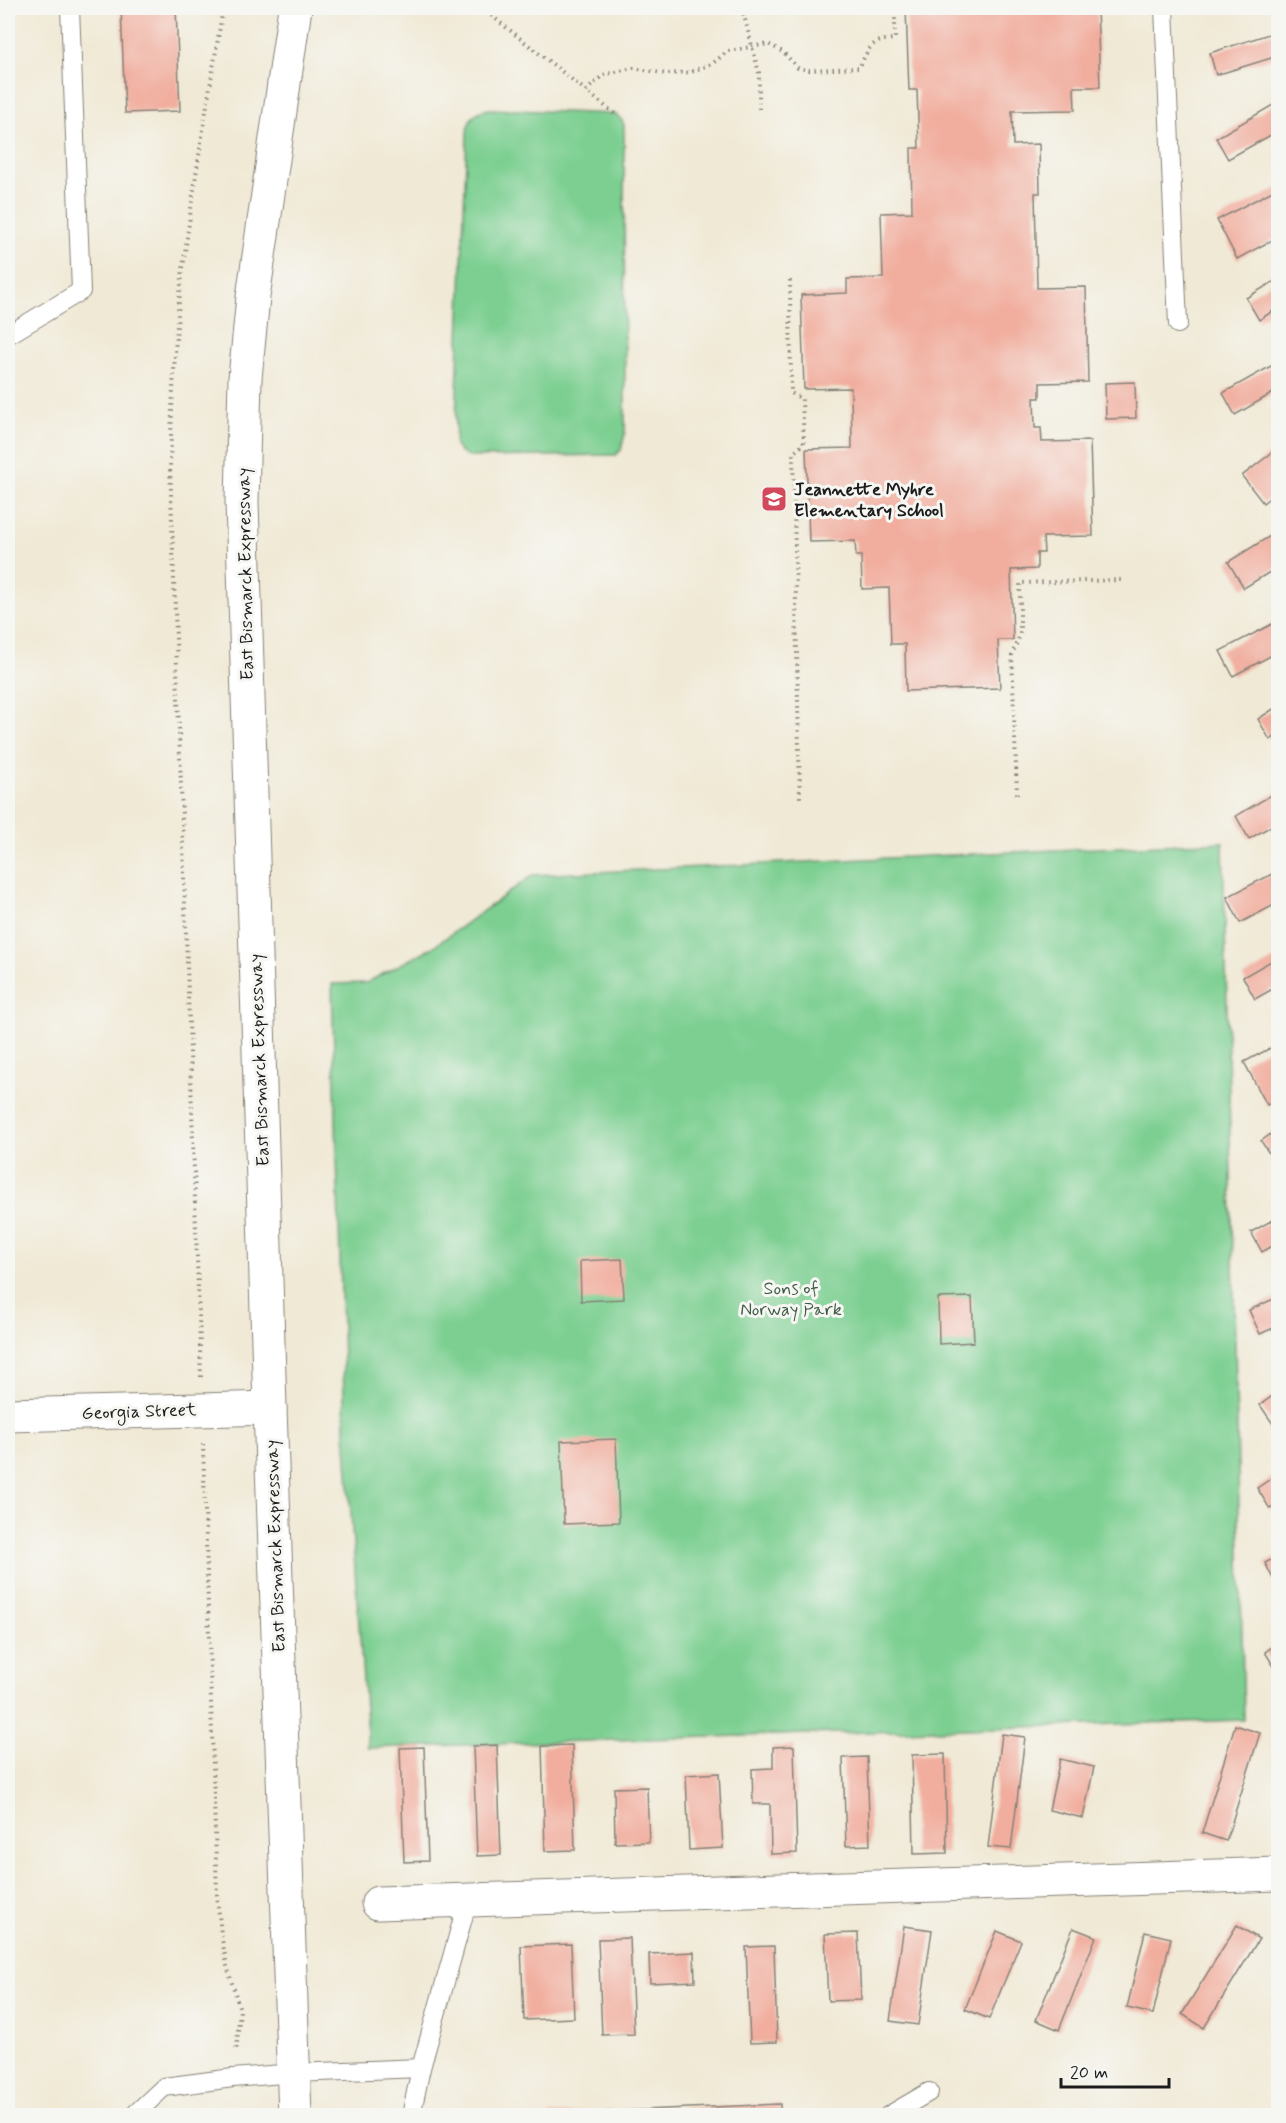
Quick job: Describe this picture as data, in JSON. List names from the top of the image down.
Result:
{
  "streets": {
    "main road": ["East Bismarck Expressway", "Georgia Street"]
  },
  "crossings": [
    ["East Bismarck Expressway", "Georgia Street"]
  ],
  "parks": ["Sons of Norway Park"],
  "places": {
    "school or university": ["Jeannette Myhre Elementary School"]
  },
  "scale_bar": "20 m"
}
